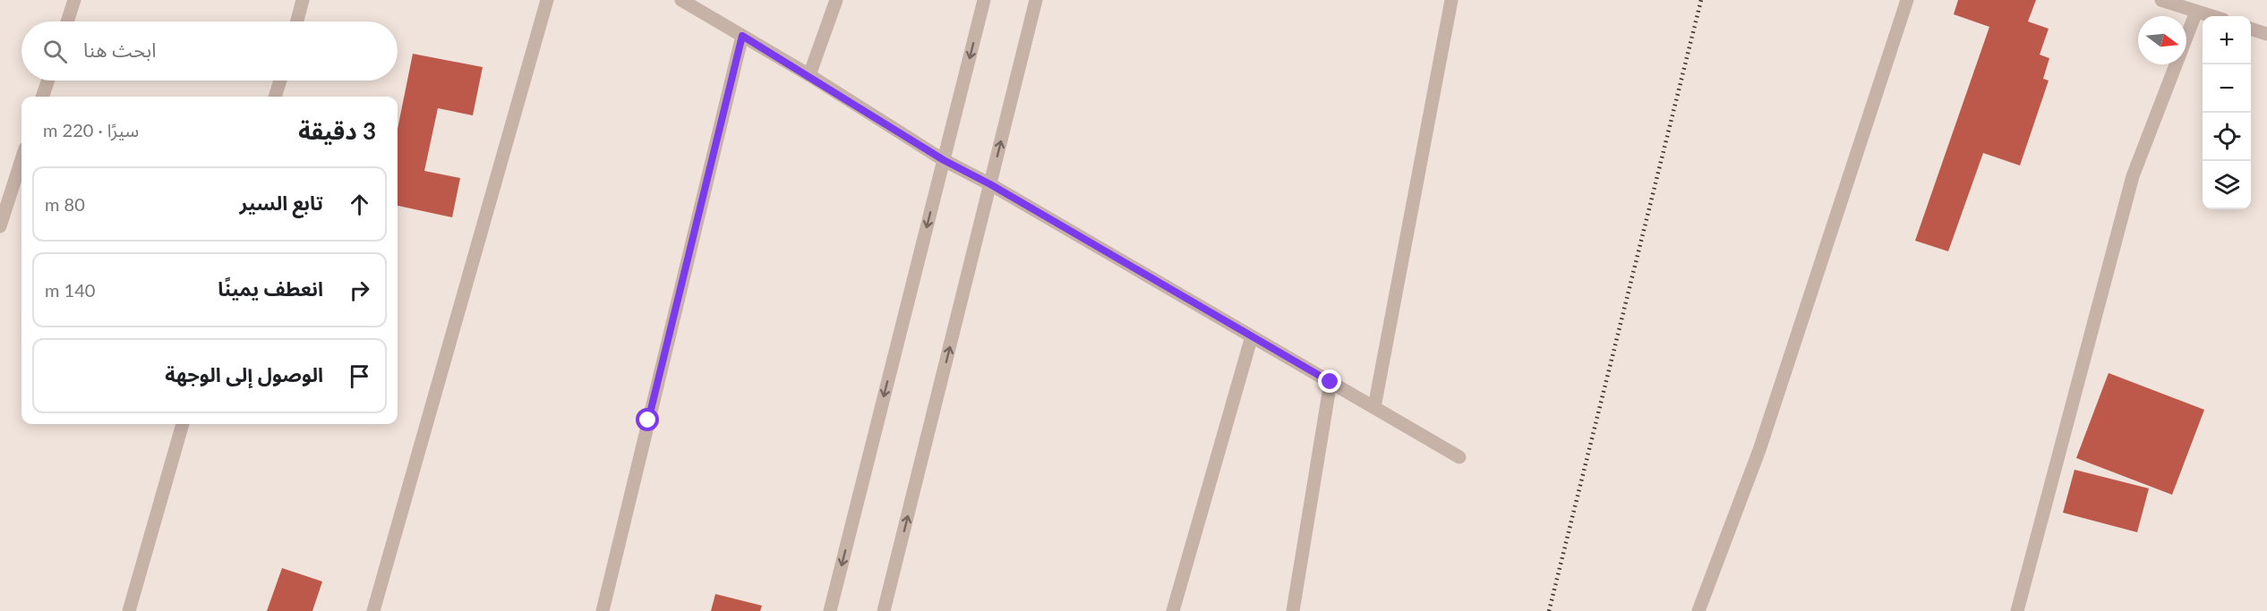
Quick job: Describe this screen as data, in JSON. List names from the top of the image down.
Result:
{
  "north": "right",
  "page": {
    "map_buttons": ["+", "−"],
    "search": "ابحث هنا",
    "heading": ["3 دقيقة", "سيرًا · 220 m"],
    "list": [
      ["تابع السير", "80 m"],
      ["انعطف يمينًا", "140 m"],
      "الوصول إلى الوجهة"
    ]
  }
}
